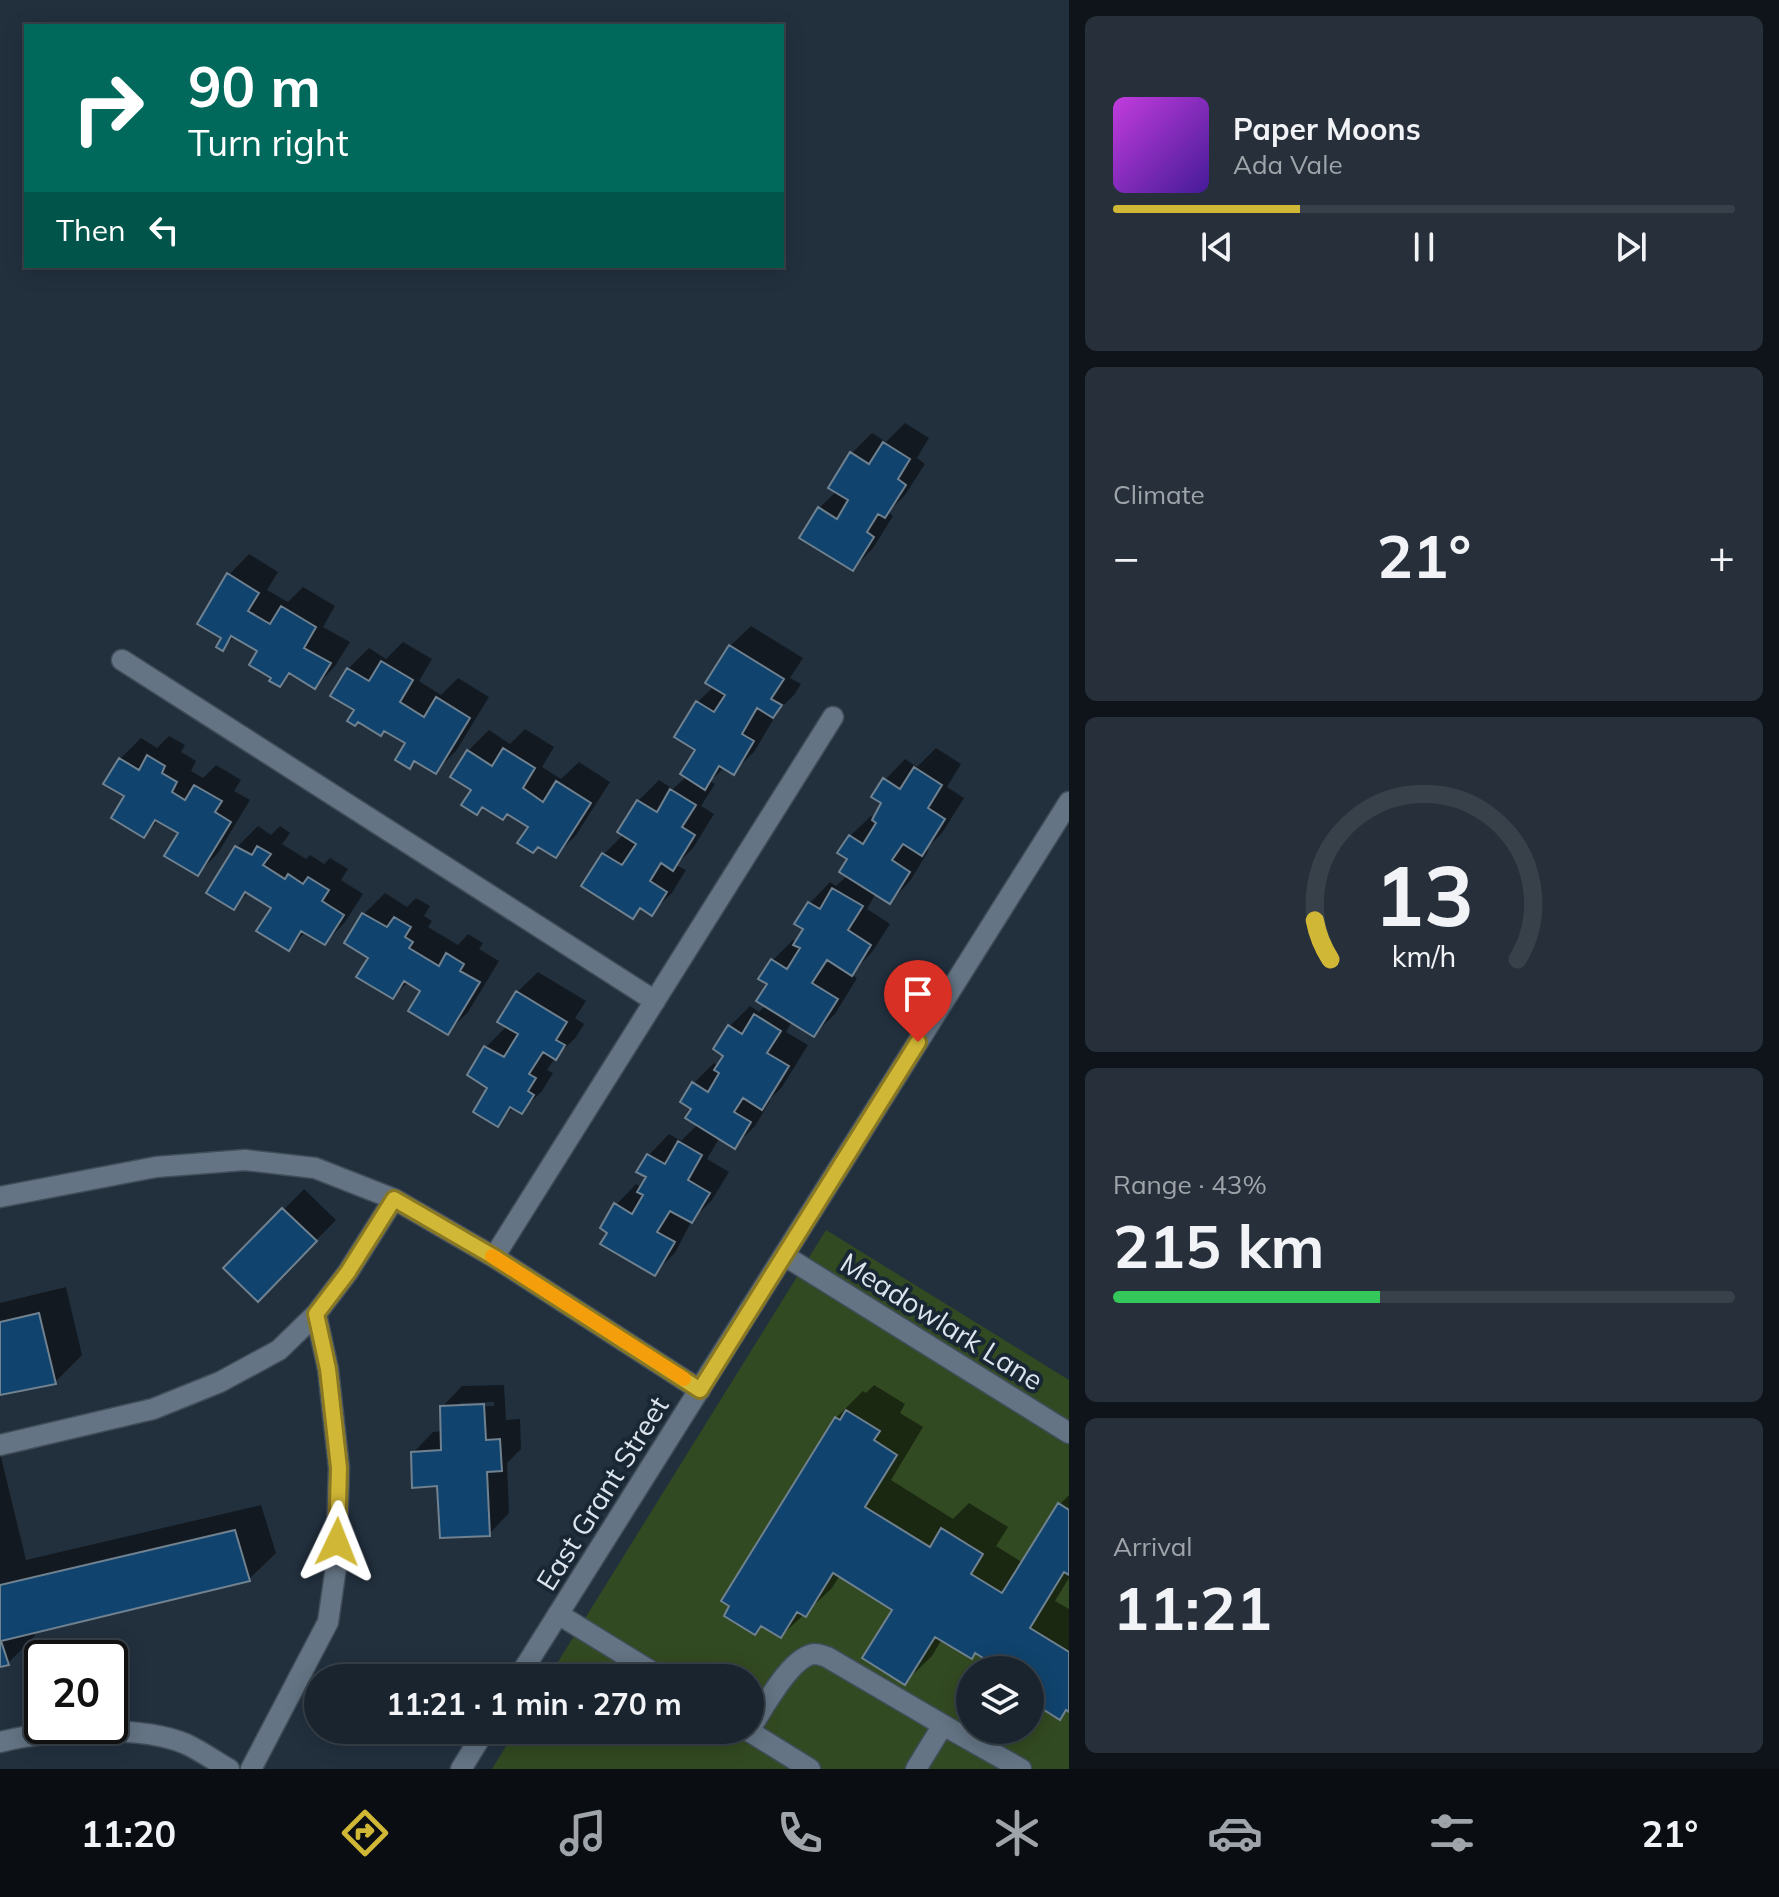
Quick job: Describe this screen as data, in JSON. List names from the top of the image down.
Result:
{
  "streets": {
    "street": ["Meadowlark Lane", "East Grant Street"]
  },
  "crossings": [
    ["Meadowlark Lane", "East Grant Street"]
  ],
  "page": {
    "turn": ["90 m", "Turn right"],
    "song": ["Paper Moons", "Ada Vale"],
    "then": "Then",
    "tile": [
      "Climate",
      ["Range · 43%", "215 km"],
      ["Arrival", "11:21"]
    ],
    "heat": ["−", "21°", "+"],
    "limit": "20",
    "trip": "11:21 · 1 min · 270 m",
    "tabs": ["11:20", "21°"],
    "gauge": ["13", "km/h"]
  }
}
